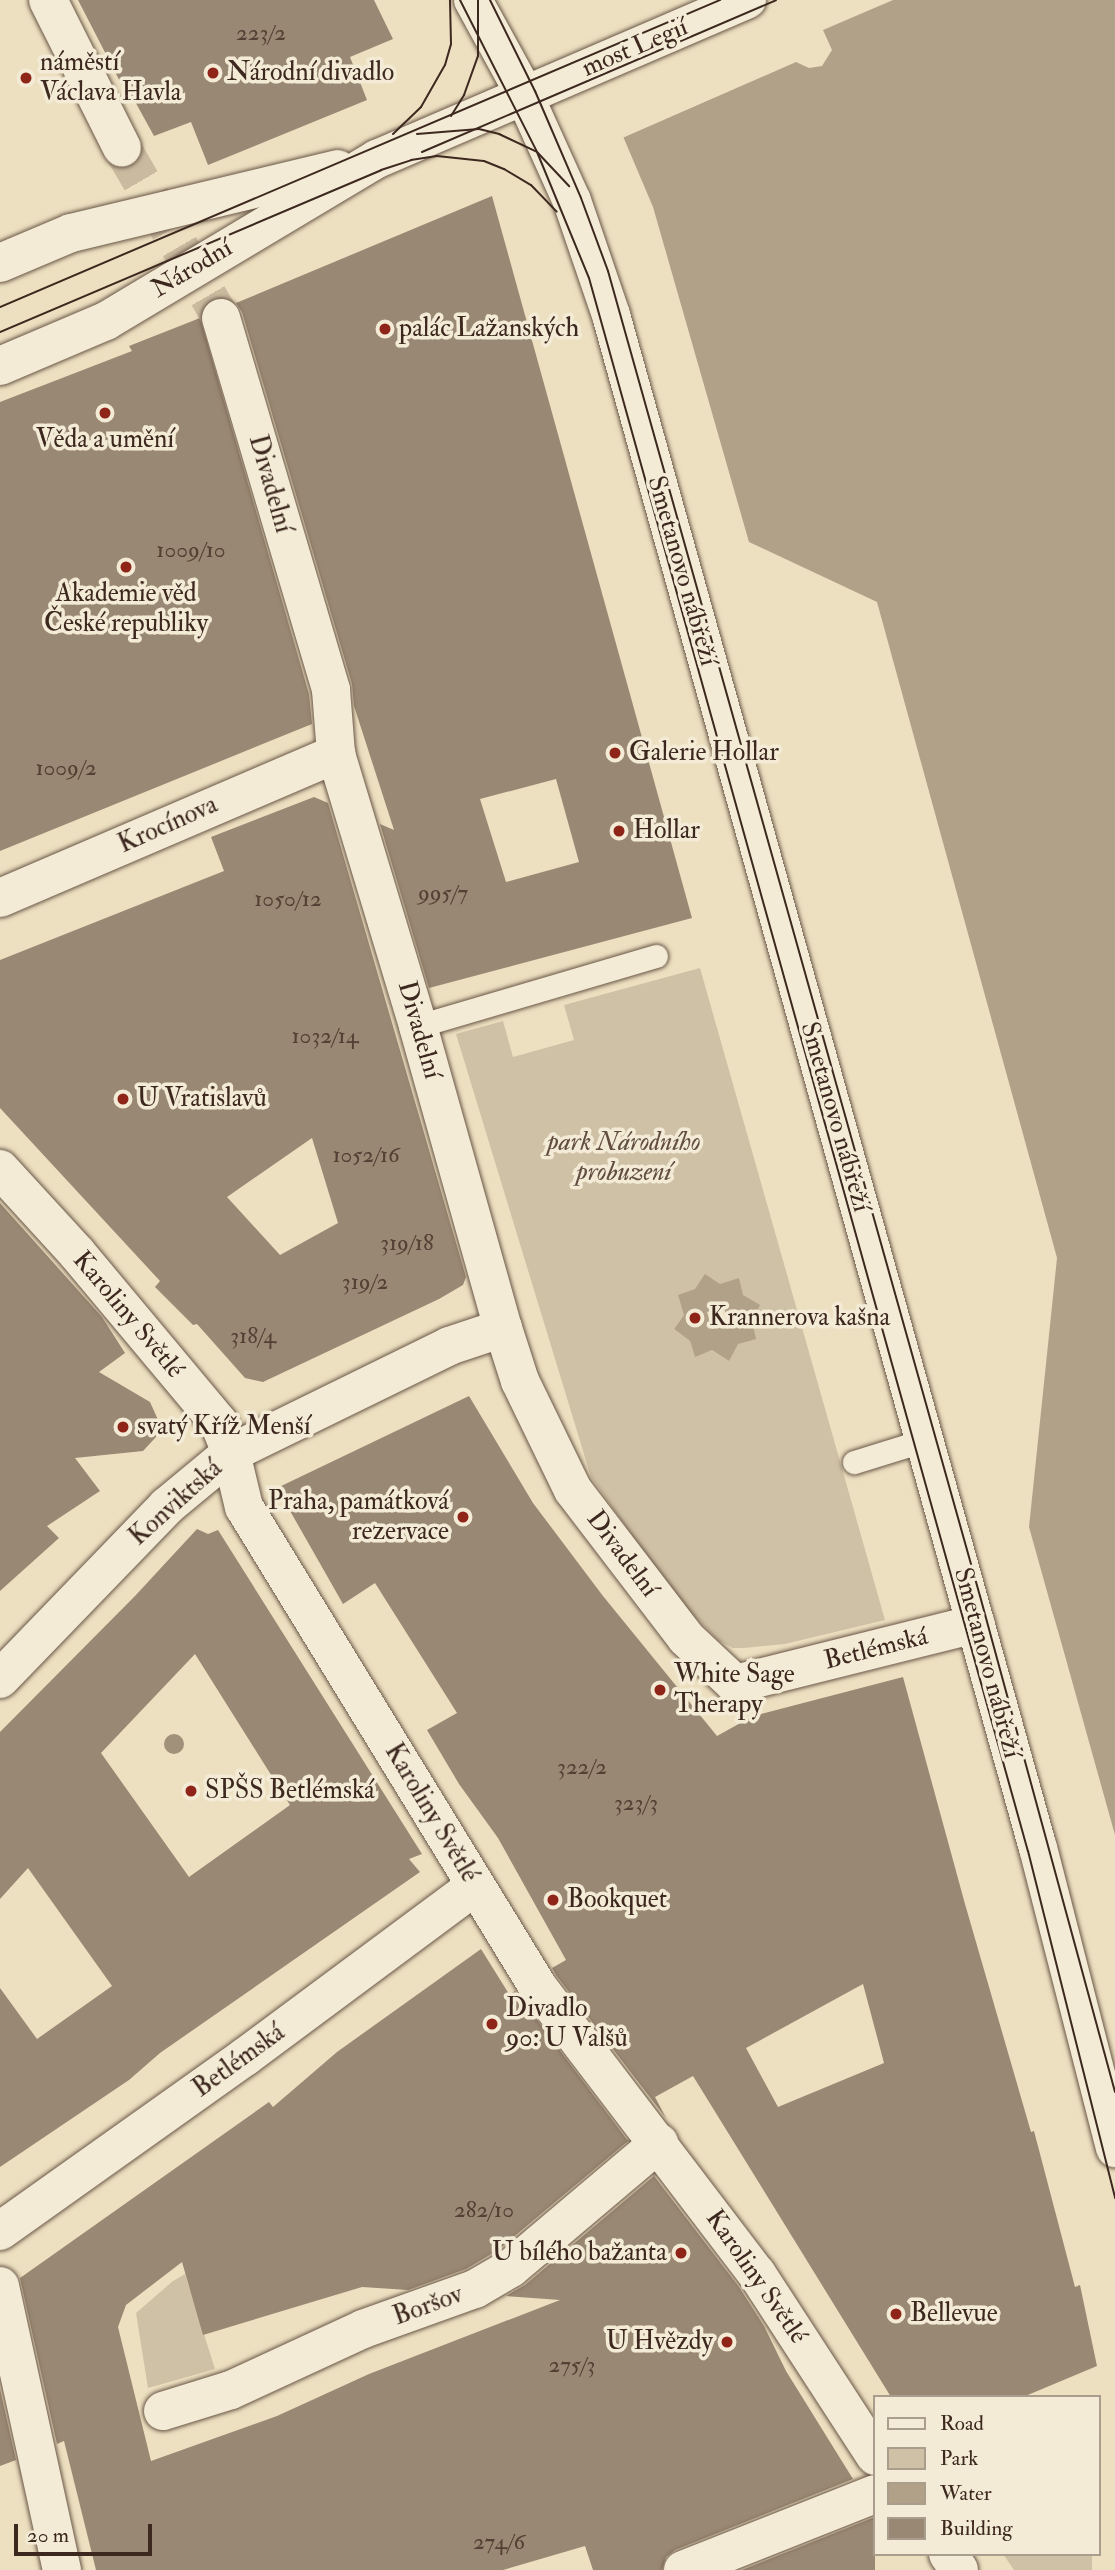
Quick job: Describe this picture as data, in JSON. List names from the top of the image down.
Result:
{
  "streets": {
    "street": [
      "most Legií",
      "Národní",
      "Divadelní",
      "Smetanovo nábřeží",
      "Krocínova",
      "Karoliny Světlé",
      "Konviktská",
      "Betlémská",
      "Boršov"
    ]
  },
  "crossings": [
    ["most Legií", "Národní"],
    ["most Legií", "Smetanovo nábřeží"],
    ["Národní", "Smetanovo nábřeží"],
    ["Divadelní", "Krocínova"],
    ["Divadelní", "Konviktská"],
    ["Divadelní", "Betlémská"],
    ["Smetanovo nábřeží", "Betlémská"],
    ["Karoliny Světlé", "Konviktská"],
    ["Karoliny Světlé", "Betlémská"],
    ["Karoliny Světlé", "Boršov"]
  ],
  "parks": ["park Národního probuzení"],
  "places": [
    "Národní divadlo",
    "náměstí Václava Havla",
    "palác Lažanských",
    "Věda a umění",
    "Akademie věd České republiky",
    "Galerie Hollar",
    "Hollar",
    "U Vratislavů",
    "Krannerova kašna",
    "svatý Kříž Menší",
    "Praha, památková rezervace",
    "White Sage Therapy",
    "SPŠS Betlémská",
    "Bookquet",
    "Divadlo 90: U Valšů",
    "U bílého bažanta",
    "Bellevue",
    "U Hvězdy"
  ],
  "house_numbers": [
    "223/2",
    "1009/10",
    "1009/2",
    "995/7",
    "1050/12",
    "1032/14",
    "1052/16",
    "319/18",
    "319/2",
    "318/4",
    "322/2",
    "323/3",
    "282/10",
    "275/3",
    "274/6"
  ],
  "legend": [
    "Road",
    "Park",
    "Water",
    "Building"
  ],
  "scale_bar": "20 m"
}
